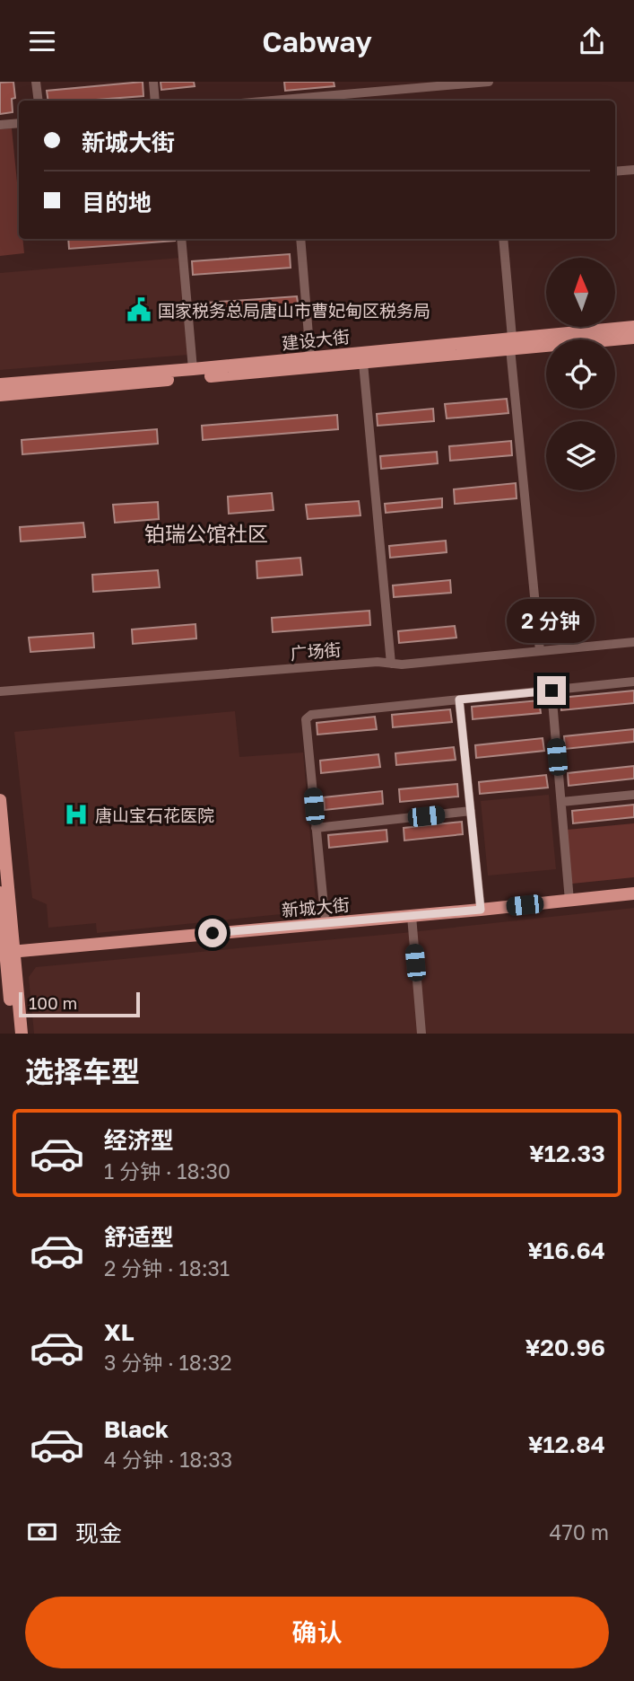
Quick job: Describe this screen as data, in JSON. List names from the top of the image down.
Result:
{
  "streets": {
    "main road": ["建设大街", "新城大街"],
    "street": ["广场街"]
  },
  "districts": ["铂瑞公馆社区"],
  "places": {
    "public building": ["国家税务总局唐山市曹妃甸区税务局"],
    "hospital": ["唐山宝石花医院"]
  },
  "scale_bar": "100 m",
  "north": "top",
  "page": {
    "header": "Cabway",
    "banner": ["新城大街", "目的地"],
    "bubble": "2 分钟",
    "scale": "100 m",
    "heading": "选择车型",
    "list": [
      {
        "name": "经济型",
        "note": "1 分钟 · 18:30",
        "value": "¥12.33"
      },
      {
        "name": "舒适型",
        "note": "2 分钟 · 18:31",
        "value": "¥16.64"
      },
      {
        "name": "XL",
        "note": "3 分钟 · 18:32",
        "value": "¥20.96"
      },
      {
        "name": "Black",
        "note": "4 分钟 · 18:33",
        "value": "¥12.84"
      }
    ],
    "pay": ["现金", "470 m"],
    "buttons": "确认"
  }
}
